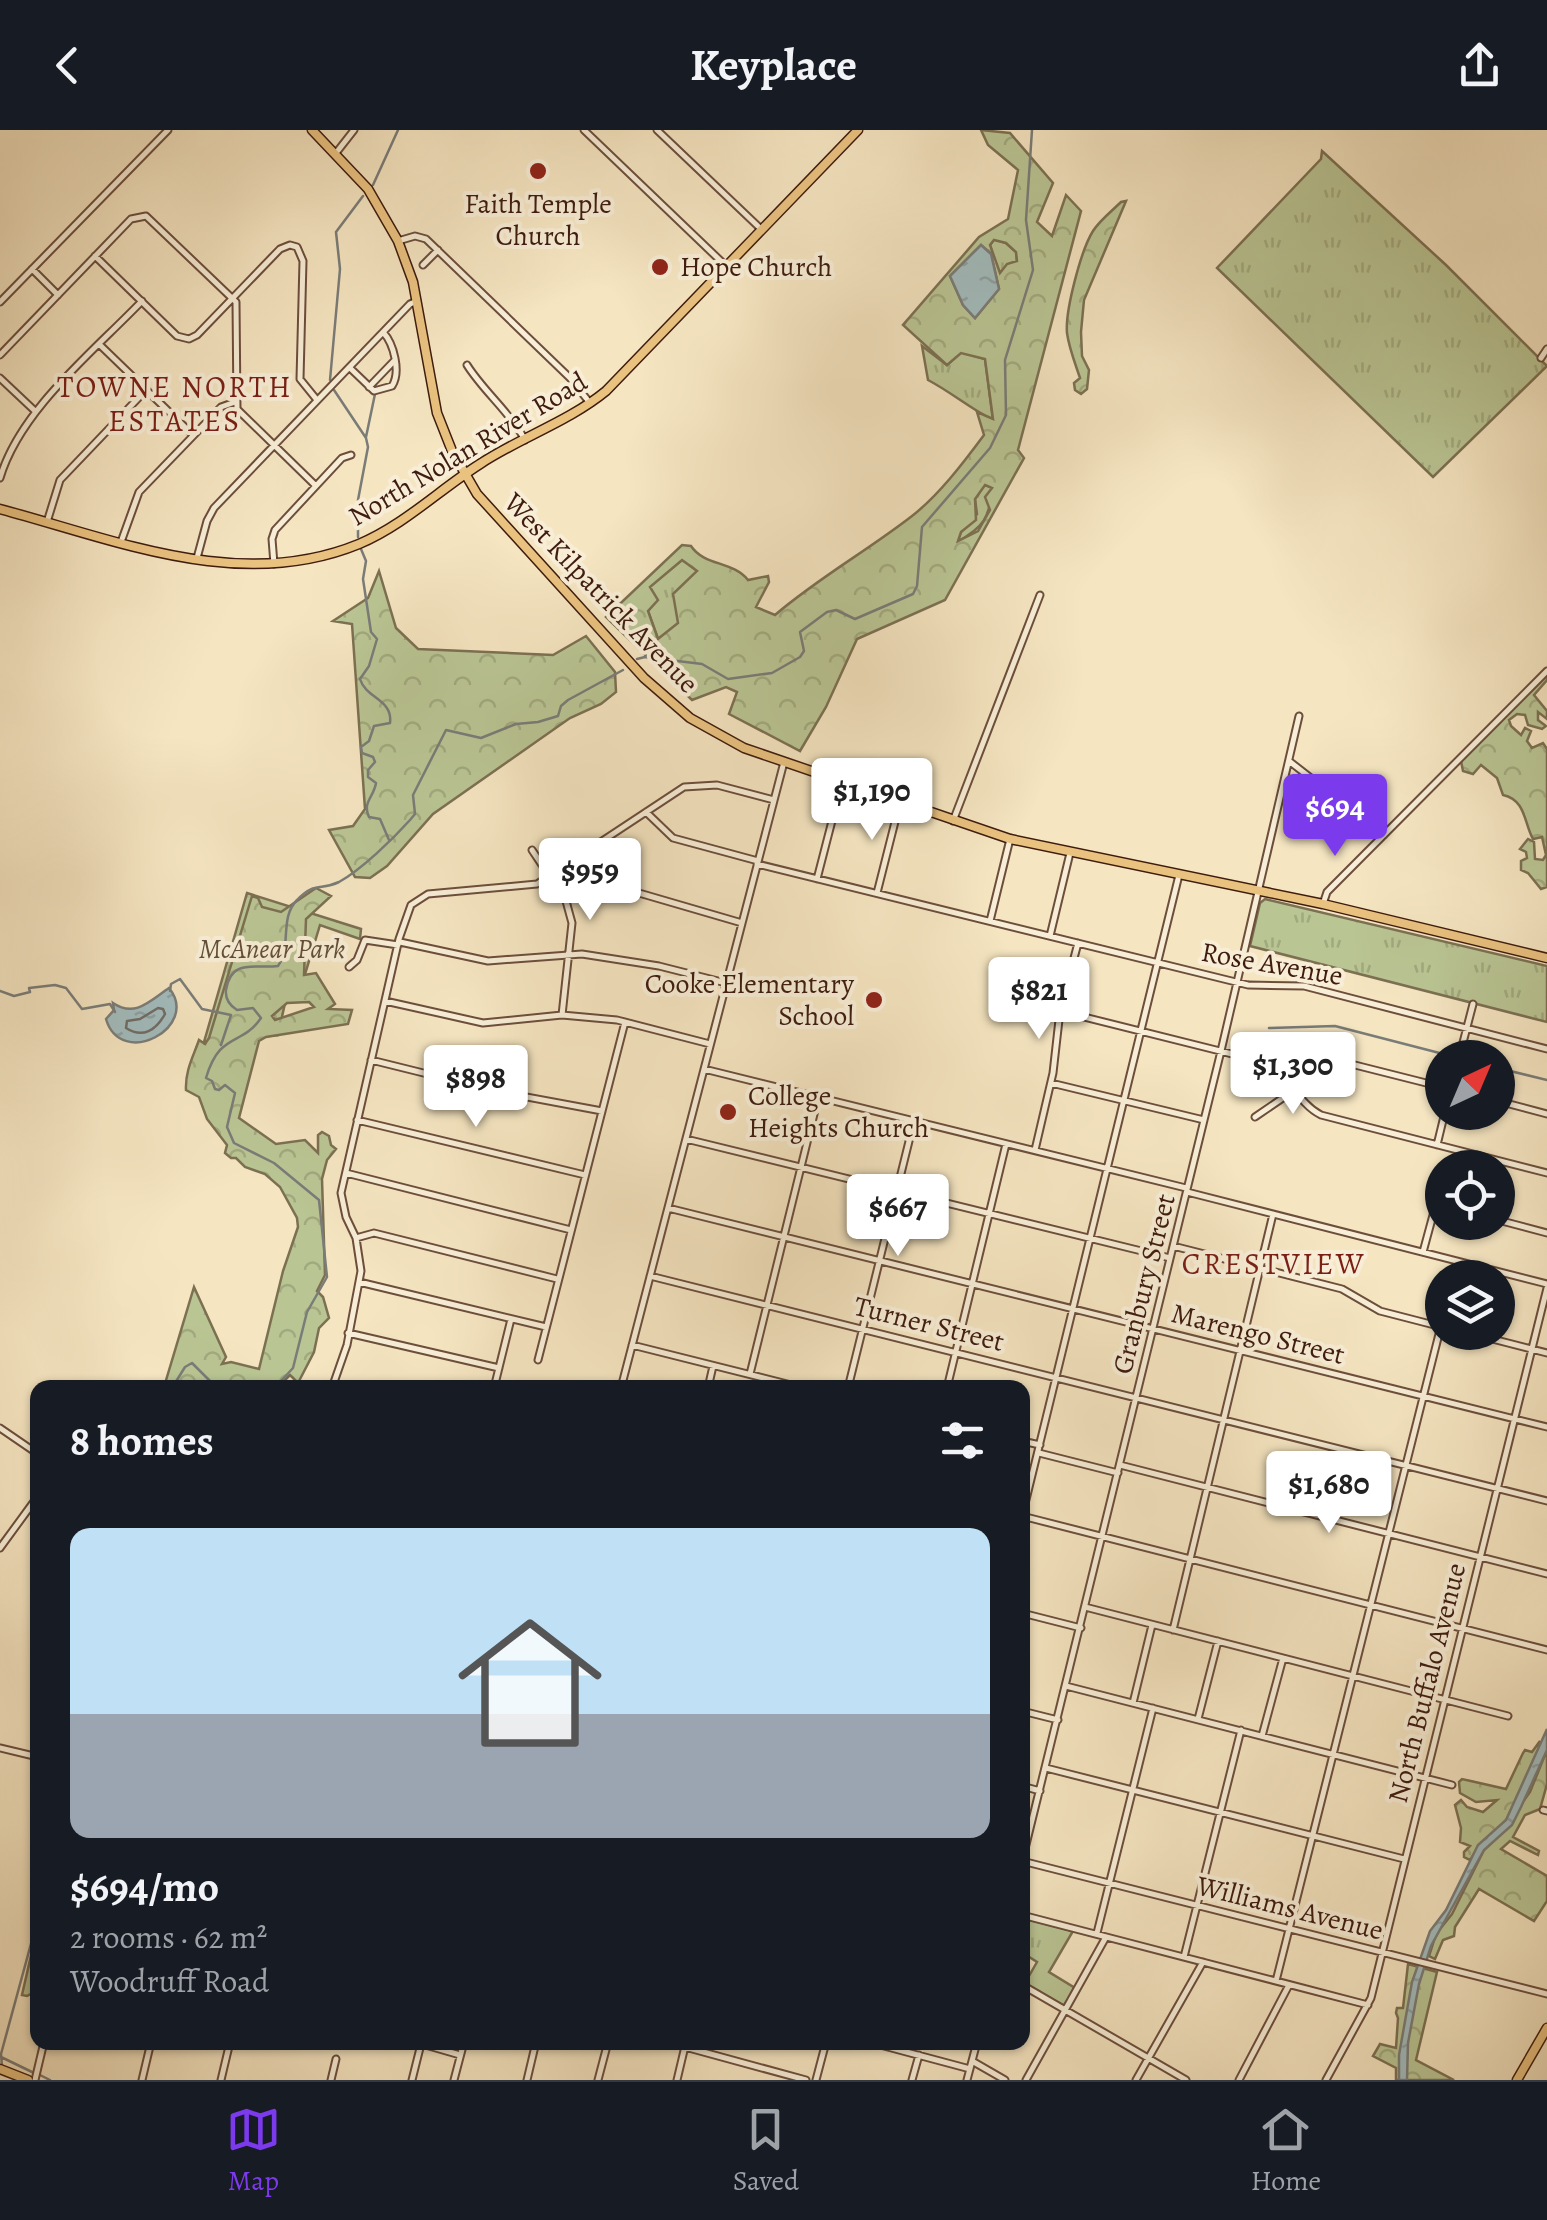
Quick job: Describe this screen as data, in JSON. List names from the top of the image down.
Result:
{
  "streets": {
    "main road": ["North Nolan River Road", "West Kilpatrick Avenue"],
    "street": [
      "Rose Avenue",
      "Granbury Street",
      "Turner Street",
      "Marengo Street",
      "North Buffalo Avenue",
      "Williams Avenue"
    ]
  },
  "crossings": [
    ["North Nolan River Road", "West Kilpatrick Avenue"],
    ["West Kilpatrick Avenue", "Granbury Street"],
    ["Rose Avenue", "Granbury Street"],
    ["Granbury Street", "Turner Street"],
    ["Granbury Street", "Marengo Street"],
    ["Turner Street", "North Buffalo Avenue"],
    ["Marengo Street", "North Buffalo Avenue"],
    ["North Buffalo Avenue", "Williams Avenue"]
  ],
  "districts": ["TOWNE NORTH ESTATES", "CRESTVIEW"],
  "parks": ["McAnear Park"],
  "places": [
    "Faith Temple Church",
    "Hope Church",
    "Cooke Elementary School",
    "College Heights Church"
  ],
  "north": "top right",
  "page": {
    "header": "Keyplace",
    "price": [
      "$1,190",
      "$694",
      "$959",
      "$821",
      "$1,300",
      "$898",
      "$667",
      "$1,680"
    ],
    "heading": "8 homes",
    "list": [
      {
        "name": "$694/mo",
        "note": "2 rooms · 62 m² · Woodruff Road"
      }
    ],
    "tabs": ["Map", "Saved", "Home"]
  }
}
